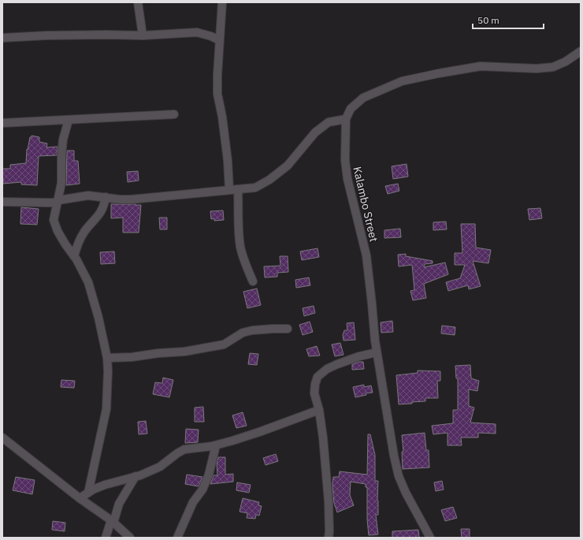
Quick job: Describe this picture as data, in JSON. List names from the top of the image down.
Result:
{
  "streets": {
    "street": ["Kalambo Street"]
  },
  "scale_bar": "50 m"
}
